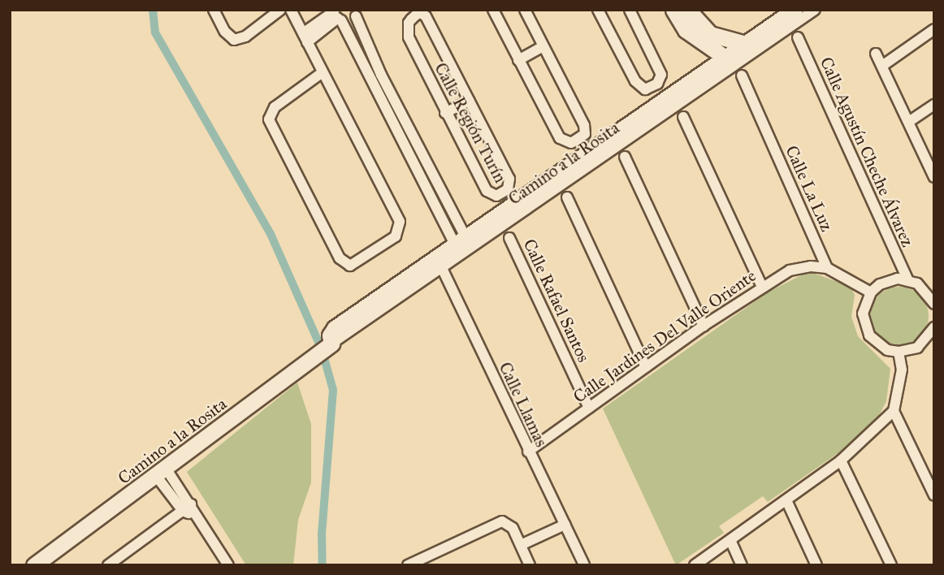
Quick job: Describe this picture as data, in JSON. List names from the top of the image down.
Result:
{
  "streets": {
    "street": [
      "Calle Región Turín",
      "Calle Agustín Cheche Álvarez",
      "Camino a la Rosita",
      "Calle La Luz",
      "Calle Rafael Santos",
      "Calle Jardines Del Valle Oriente",
      "Calle Llamas"
    ]
  },
  "crossings": [
    ["Camino a la Rosita", "Calle Llamas"],
    ["Calle La Luz", "Calle Jardines Del Valle Oriente"],
    ["Calle Rafael Santos", "Calle Jardines Del Valle Oriente"],
    ["Calle Jardines Del Valle Oriente", "Calle Llamas"]
  ]
}
